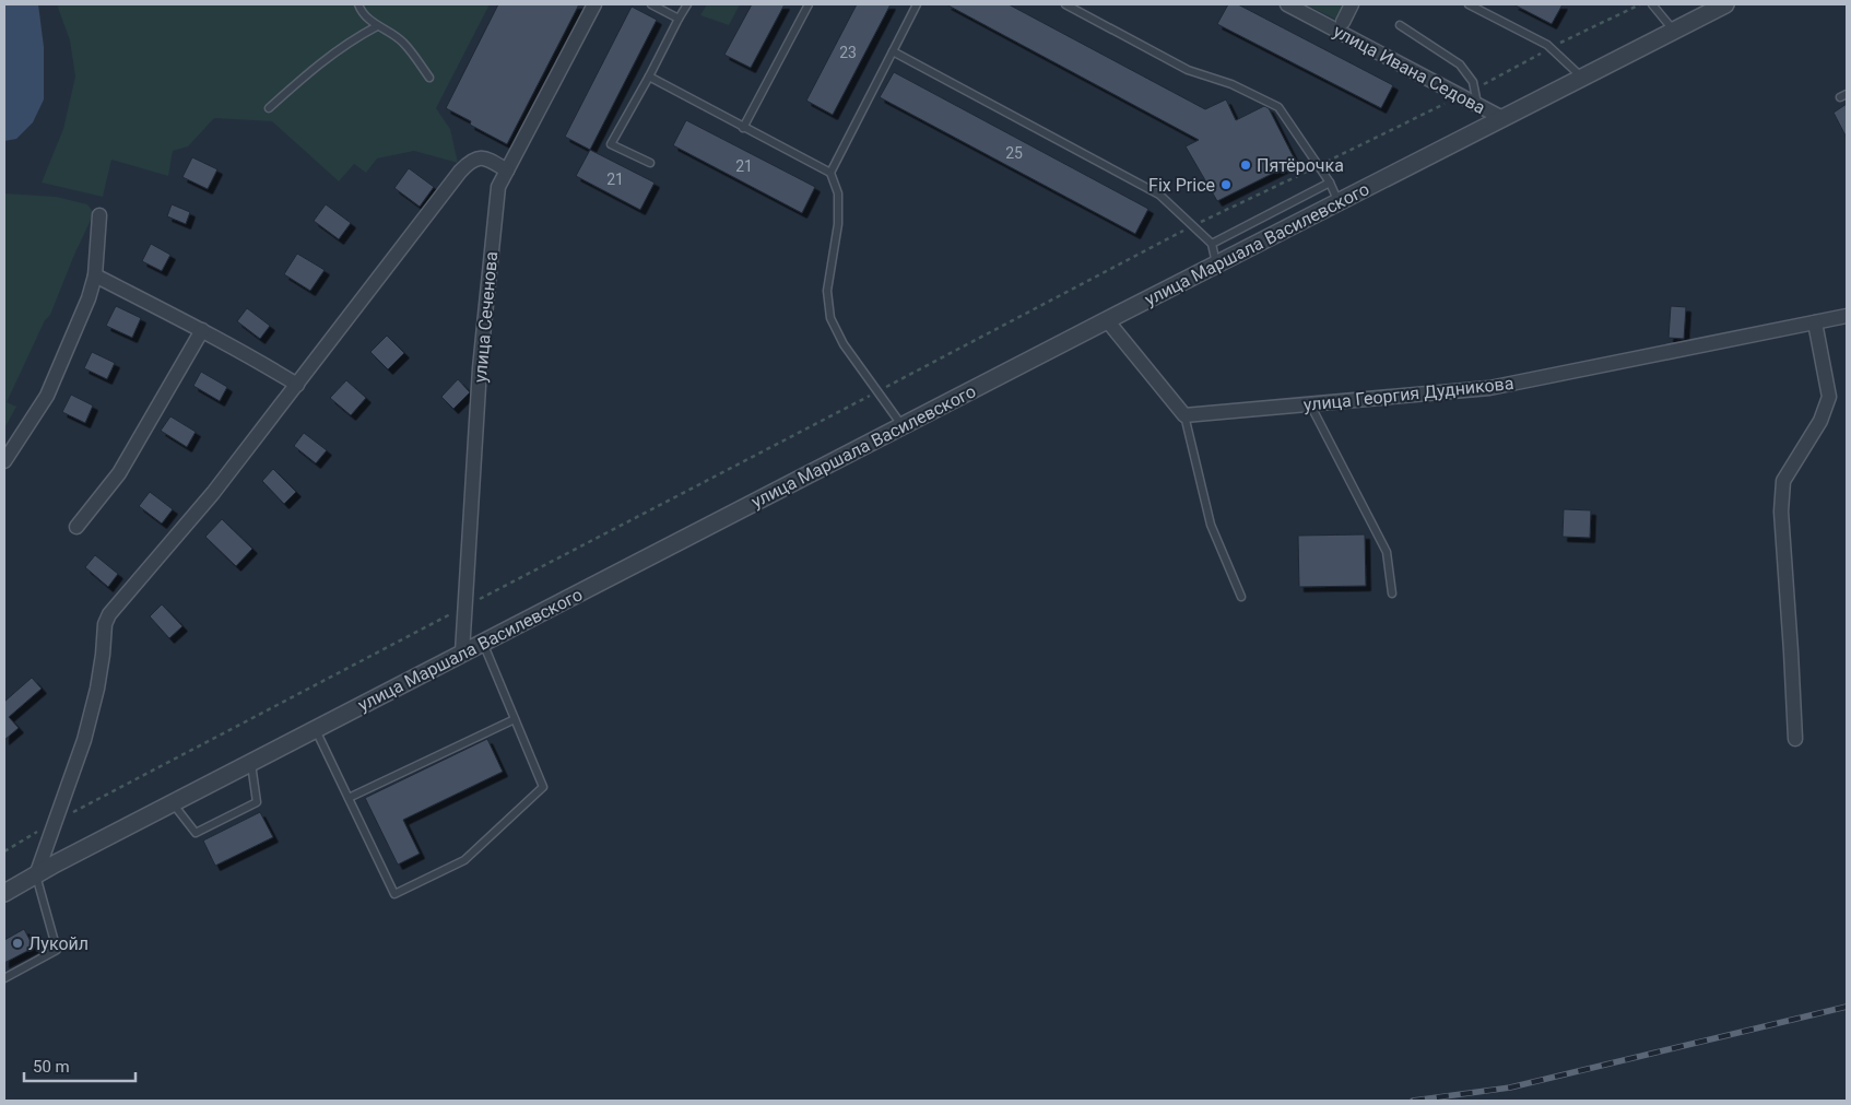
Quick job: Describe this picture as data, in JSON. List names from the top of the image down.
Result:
{
  "streets": {
    "street": [
      "улица Ивана Седова",
      "улица Маршала Василевского",
      "улица Сеченова",
      "улица Георгия Дудникова"
    ]
  },
  "crossings": [
    ["улица Ивана Седова", "улица Маршала Василевского"],
    ["улица Маршала Василевского", "улица Сеченова"]
  ],
  "places": ["Пятёрочка", "Fix Price", "Лукойл"],
  "house_numbers": [
    "23",
    "25",
    "21",
    "21"
  ],
  "scale_bar": "50 m"
}
